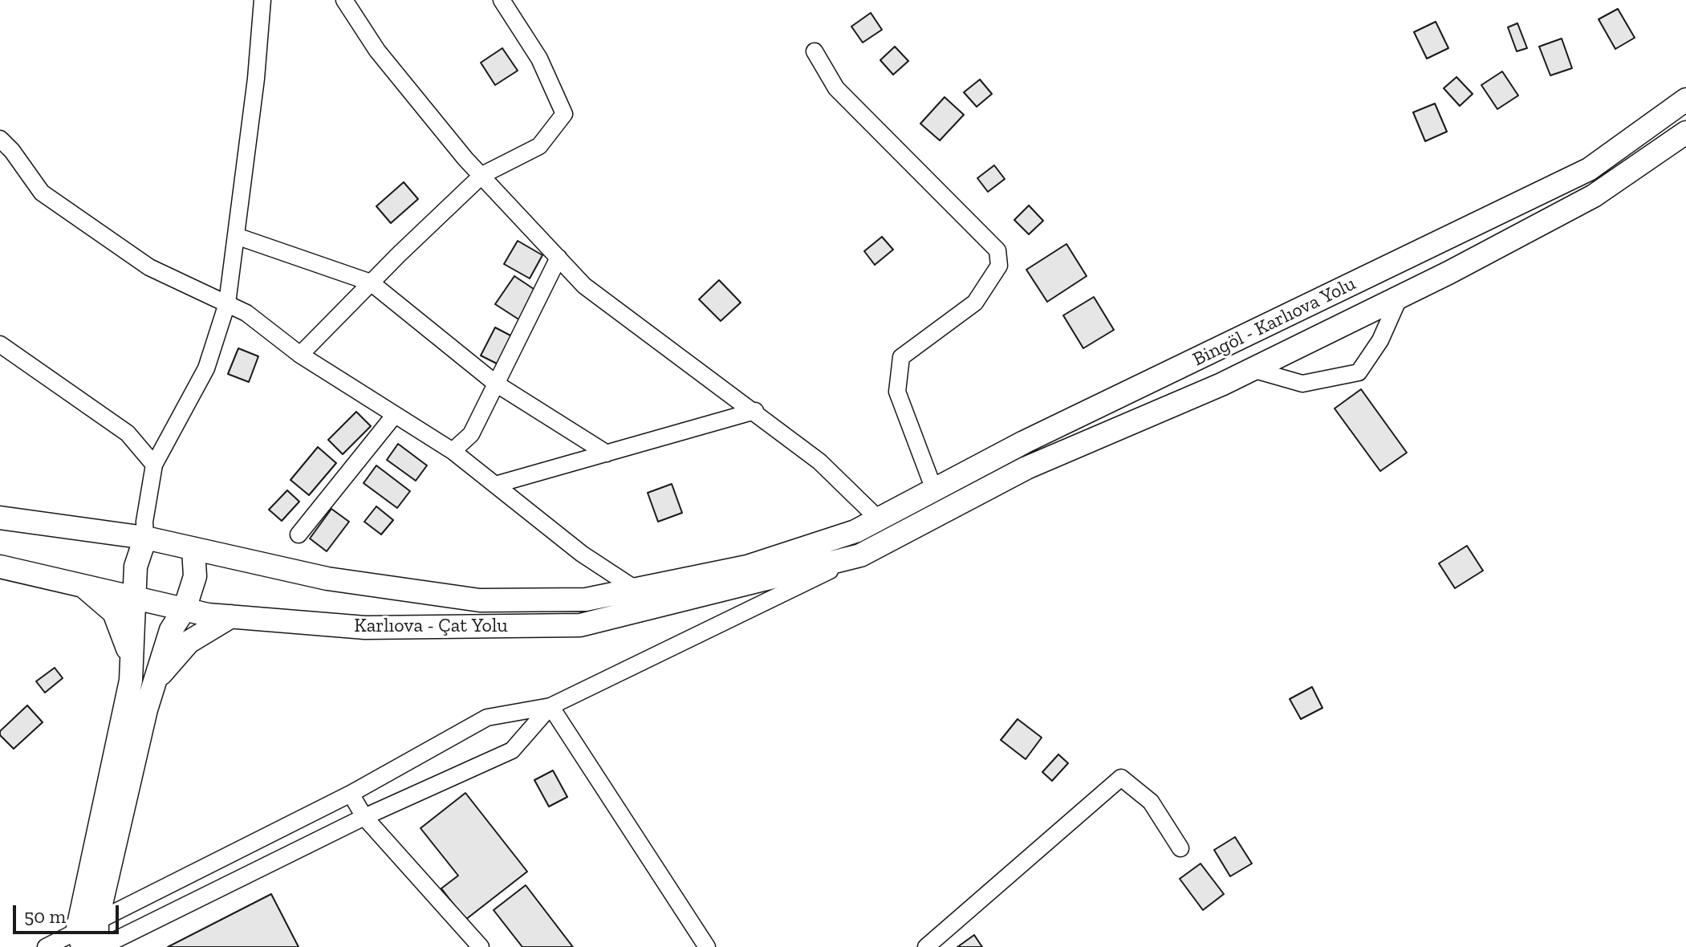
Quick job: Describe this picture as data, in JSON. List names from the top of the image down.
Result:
{
  "streets": {
    "highway": ["Bingöl - Karlıova Yolu", "Karlıova - Çat Yolu"]
  },
  "crossings": [
    ["Bingöl - Karlıova Yolu", "Karlıova - Çat Yolu"]
  ],
  "scale_bar": "50 m"
}
